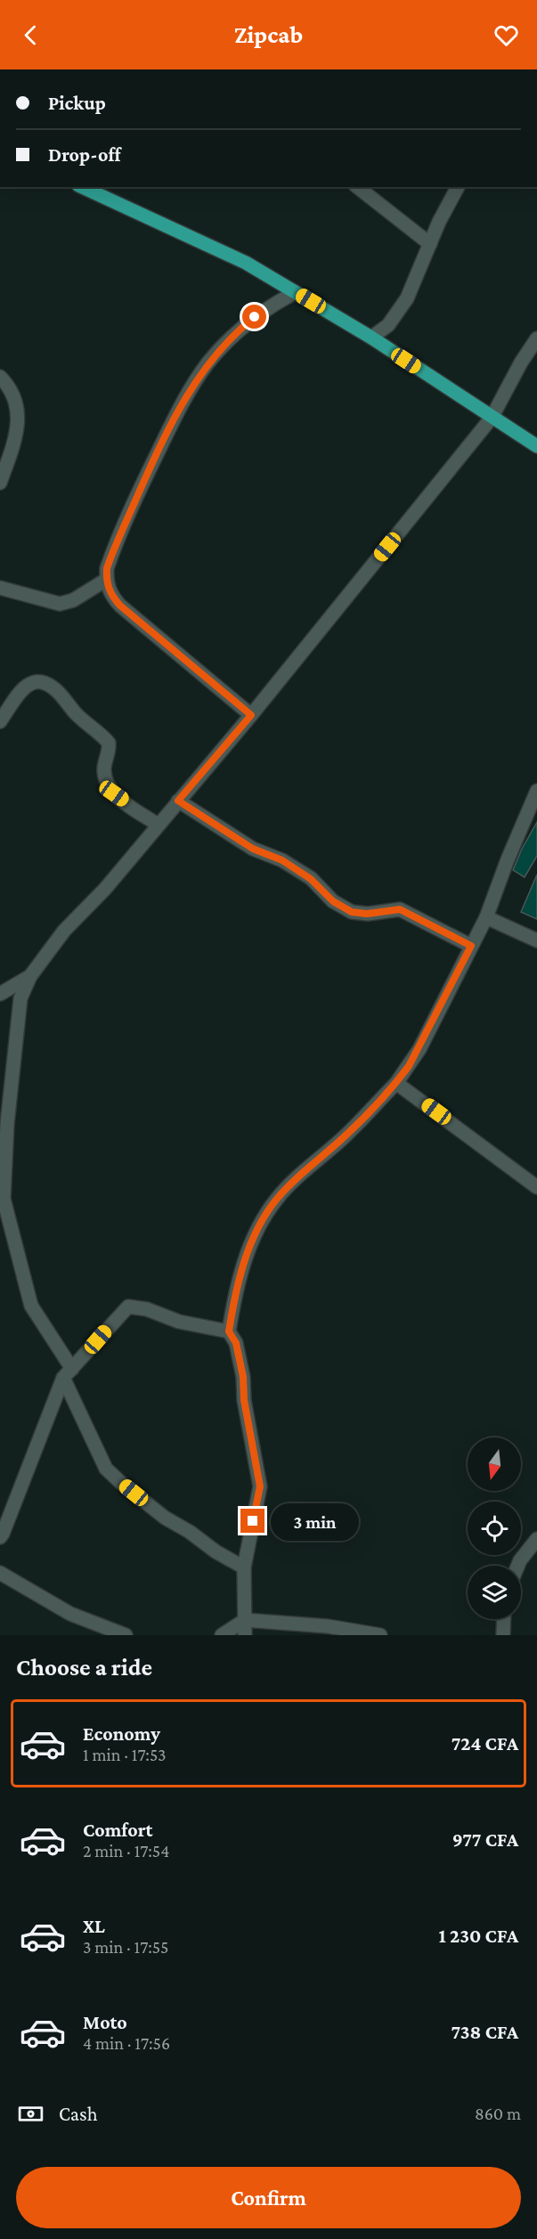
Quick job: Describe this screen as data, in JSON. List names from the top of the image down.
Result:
{
  "north": "bottom",
  "page": {
    "header": "Zipcab",
    "banner": ["Pickup", "Drop-off"],
    "bubble": "3 min",
    "heading": "Choose a ride",
    "list": [
      {
        "name": "Economy",
        "note": "1 min · 17:53",
        "value": "724 CFA"
      },
      {
        "name": "Comfort",
        "note": "2 min · 17:54",
        "value": "977 CFA"
      },
      {
        "name": "XL",
        "note": "3 min · 17:55",
        "value": "1 230 CFA"
      },
      {
        "name": "Moto",
        "note": "4 min · 17:56",
        "value": "738 CFA"
      }
    ],
    "pay": ["Cash", "860 m"],
    "buttons": "Confirm"
  }
}
